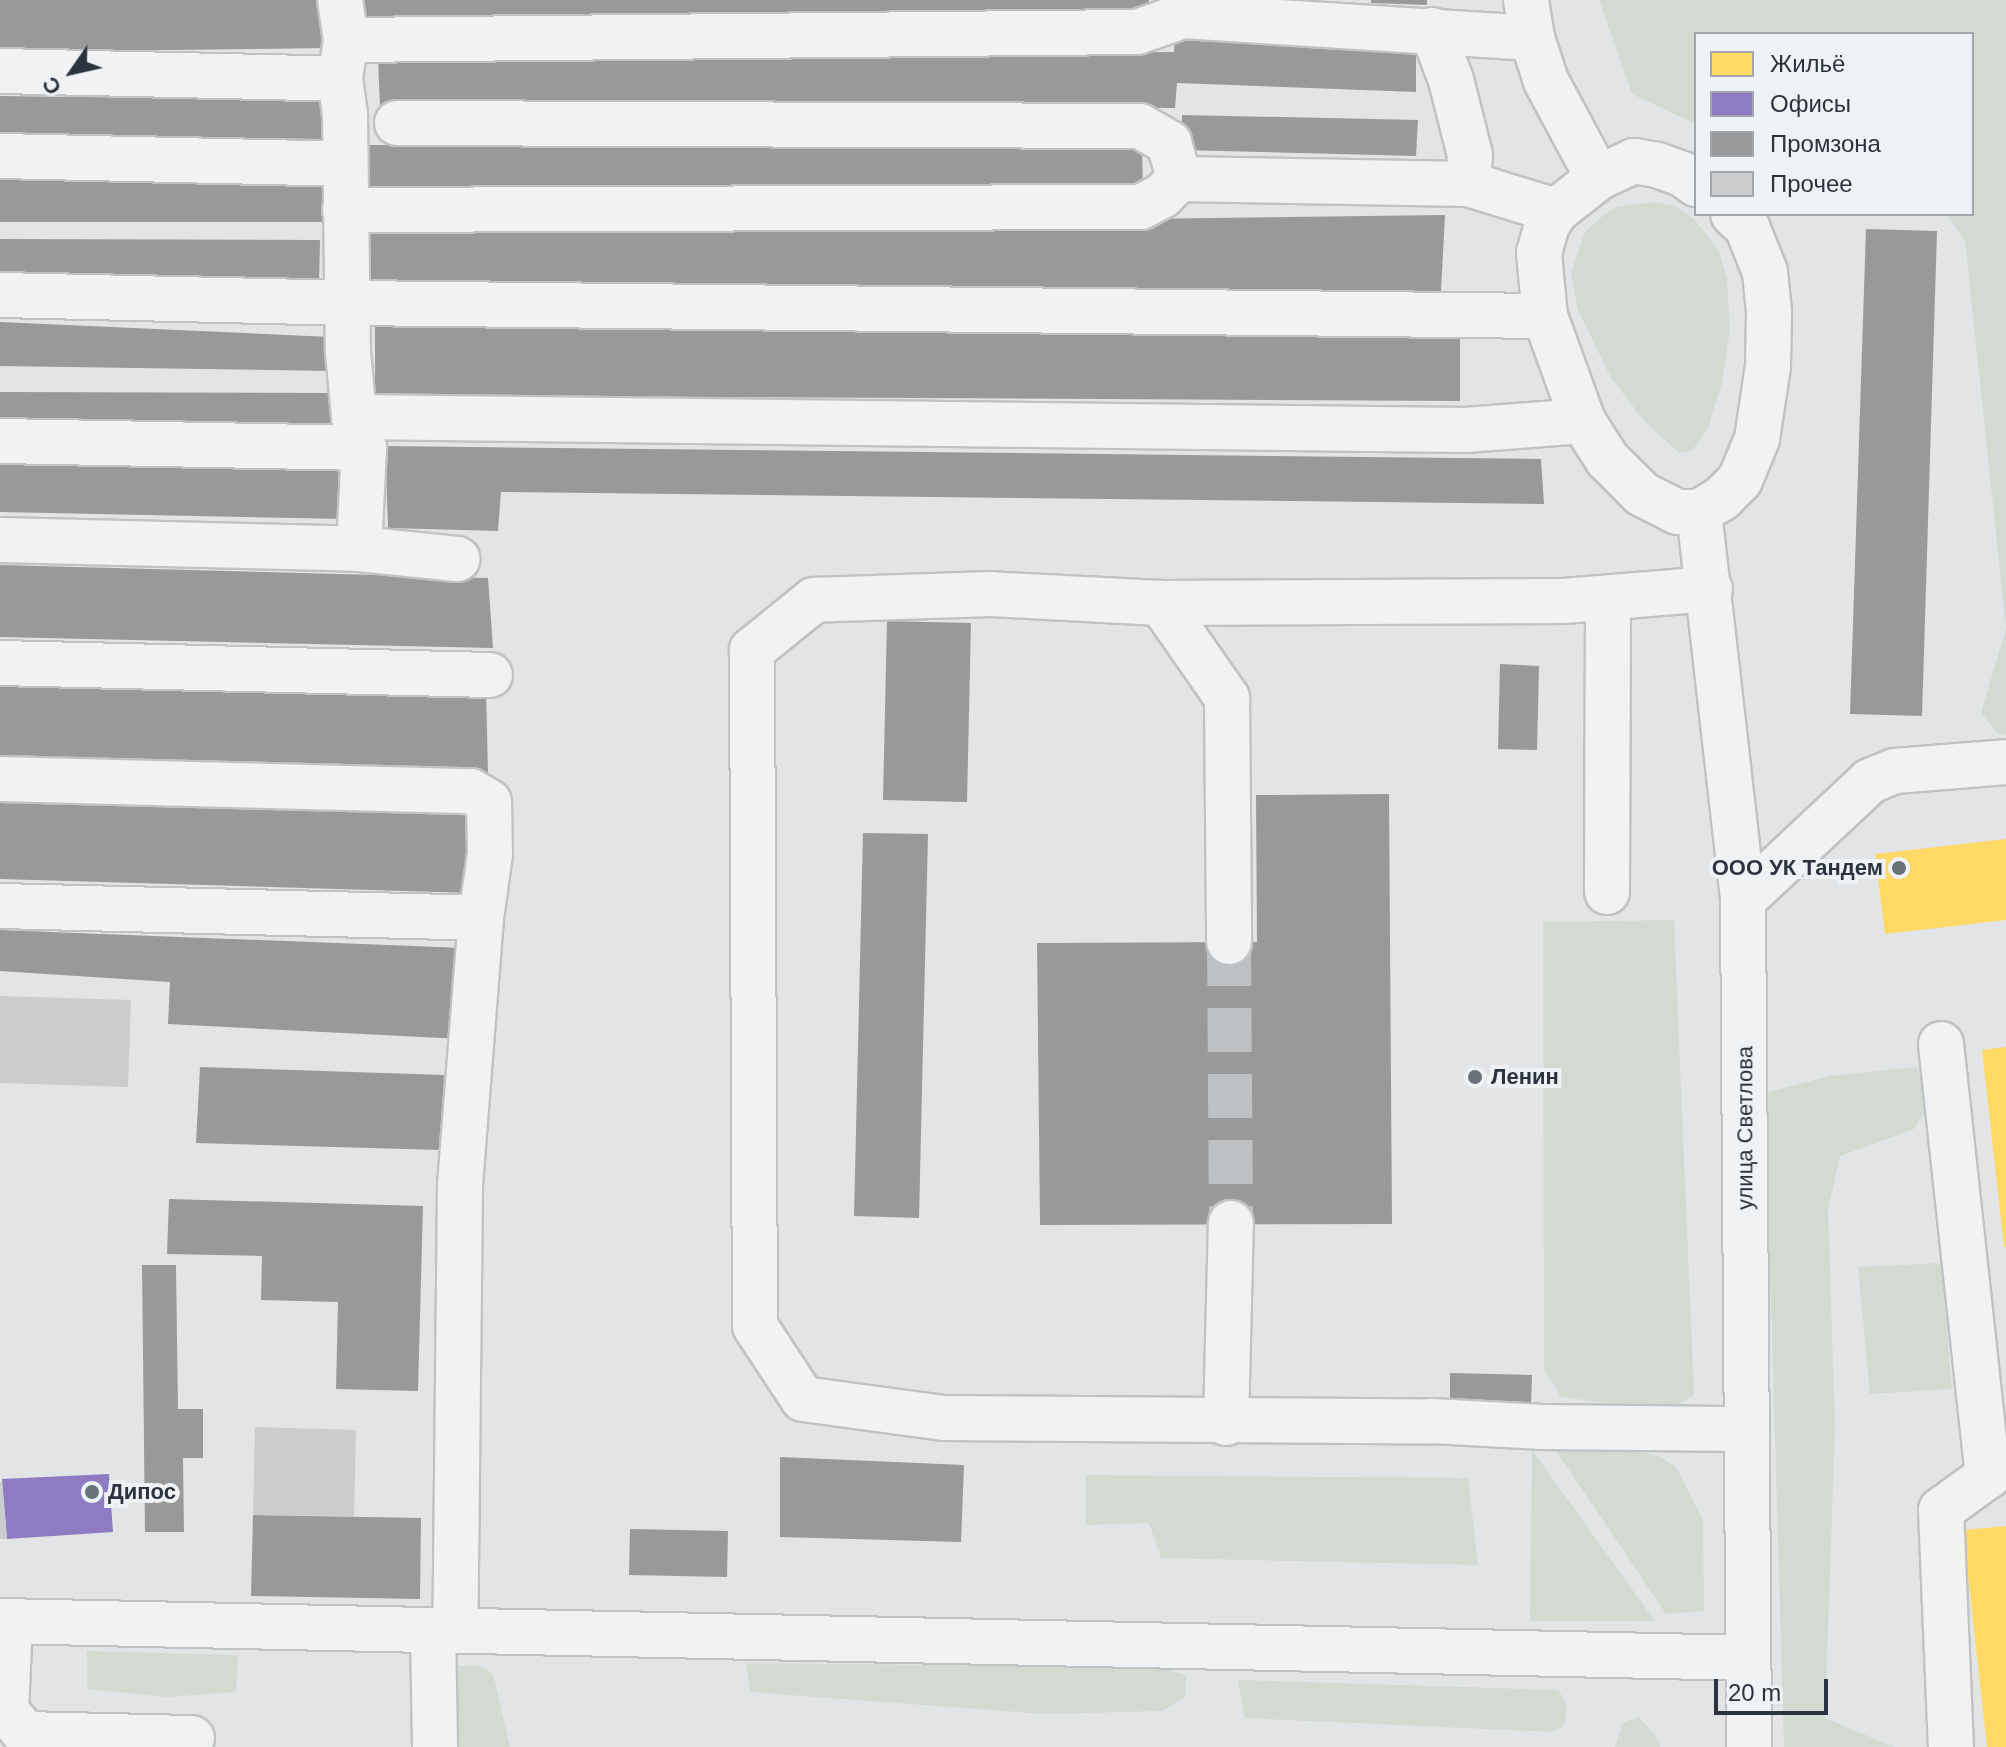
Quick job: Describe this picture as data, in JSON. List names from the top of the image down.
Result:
{
  "streets": {
    "street": ["улица Светлова"]
  },
  "places": ["ООО УК Тандем", "Ленин", "Дипос"],
  "legend": [
    "Жильё",
    "Офисы",
    "Промзона",
    "Прочее"
  ],
  "scale_bar": "20 m",
  "north": "bottom left"
}
